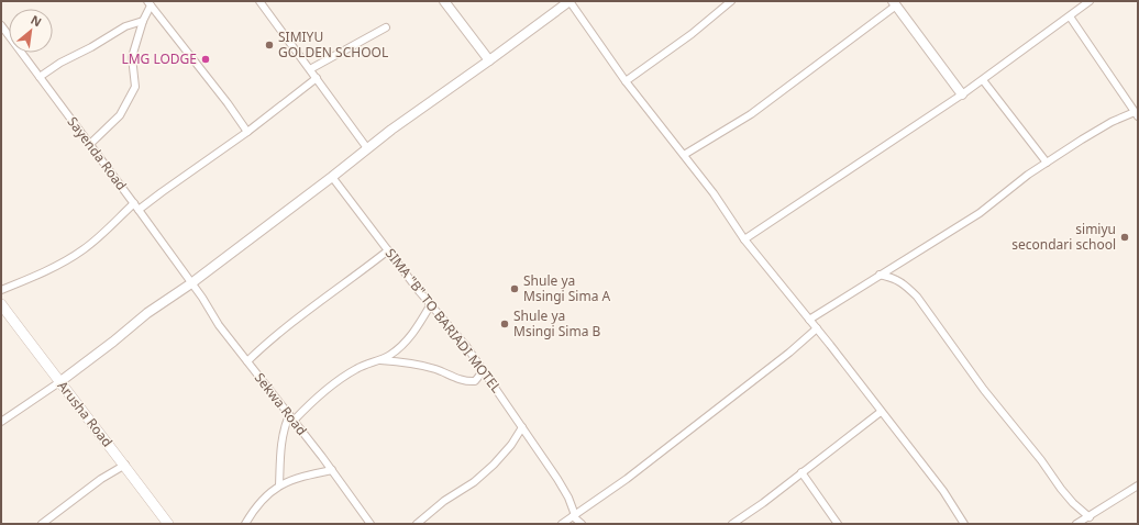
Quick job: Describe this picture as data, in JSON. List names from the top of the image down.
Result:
{
  "streets": {
    "main road": ["Arusha Road"],
    "street": ["Sayenda Road", "SIMA \"B\" TO BARIADI MOTEL", "Sekwa Road"]
  },
  "crossings": [
    ["Sayenda Road", "Sekwa Road"]
  ],
  "places": [
    "SIMIYU GOLDEN SCHOOL",
    "LMG LODGE",
    "simiyu secondari school",
    "Shule ya Msingi Sima A",
    "Shule ya Msingi Sima B"
  ],
  "north": "top right"
}
